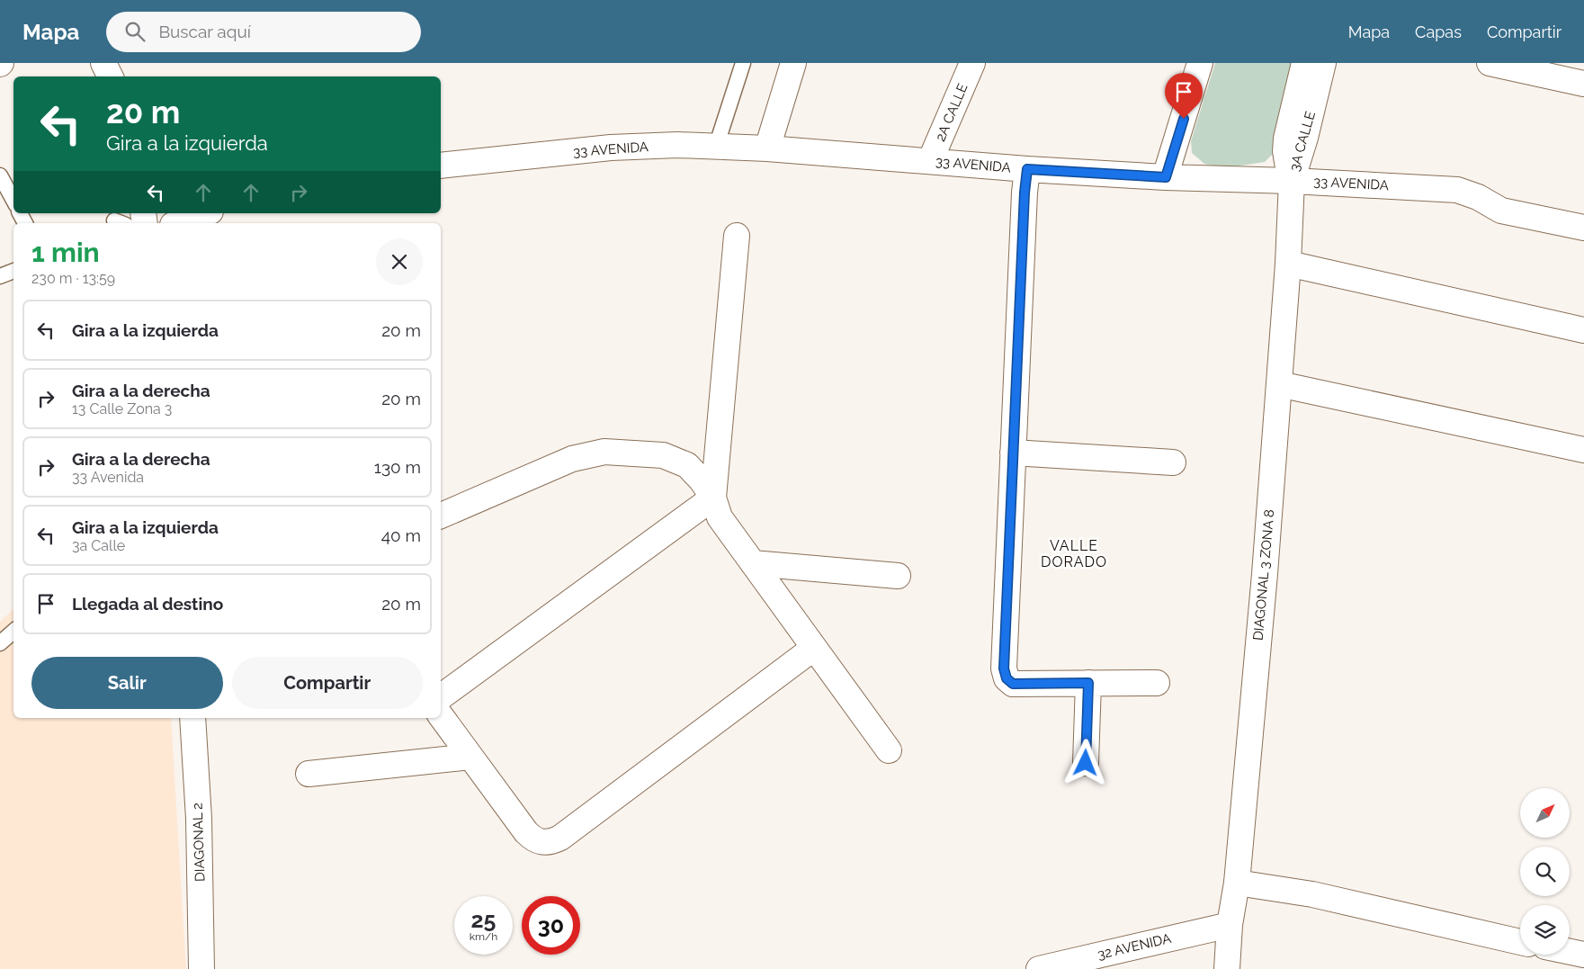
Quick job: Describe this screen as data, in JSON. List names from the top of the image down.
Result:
{
  "streets": {
    "street": [
      "2A CALLE",
      "3A CALLE",
      "33 AVENIDA",
      "DIAGONAL 3 ZONA 8",
      "DIAGONAL 2",
      "32 AVENIDA"
    ]
  },
  "crossings": [
    ["2A CALLE", "33 AVENIDA"],
    ["3A CALLE", "33 AVENIDA"],
    ["3A CALLE", "DIAGONAL 3 ZONA 8"],
    ["33 AVENIDA", "DIAGONAL 3 ZONA 8"],
    ["DIAGONAL 3 ZONA 8", "32 AVENIDA"]
  ],
  "districts": ["VALLE DORADO"],
  "north": "top right",
  "page": {
    "header": "Mapa",
    "search": "Buscar aquí",
    "nav": ["Mapa", "Capas", "Compartir"],
    "turn": ["20 m", "Gira a la izquierda"],
    "heading": ["1 min", "230 m · 13:59"],
    "list": [
      {
        "name": "Gira a la izquierda",
        "value": "20 m"
      },
      {
        "name": "Gira a la derecha",
        "note": "13 Calle Zona 3",
        "value": "20 m"
      },
      {
        "name": "Gira a la derecha",
        "note": "33 Avenida",
        "value": "130 m"
      },
      {
        "name": "Gira a la izquierda",
        "note": "3a Calle",
        "value": "40 m"
      },
      {
        "name": "Llegada al destino",
        "value": "20 m"
      }
    ],
    "buttons": ["Salir", "Compartir"],
    "speed": "25 km/h",
    "limit": "30"
  }
}
